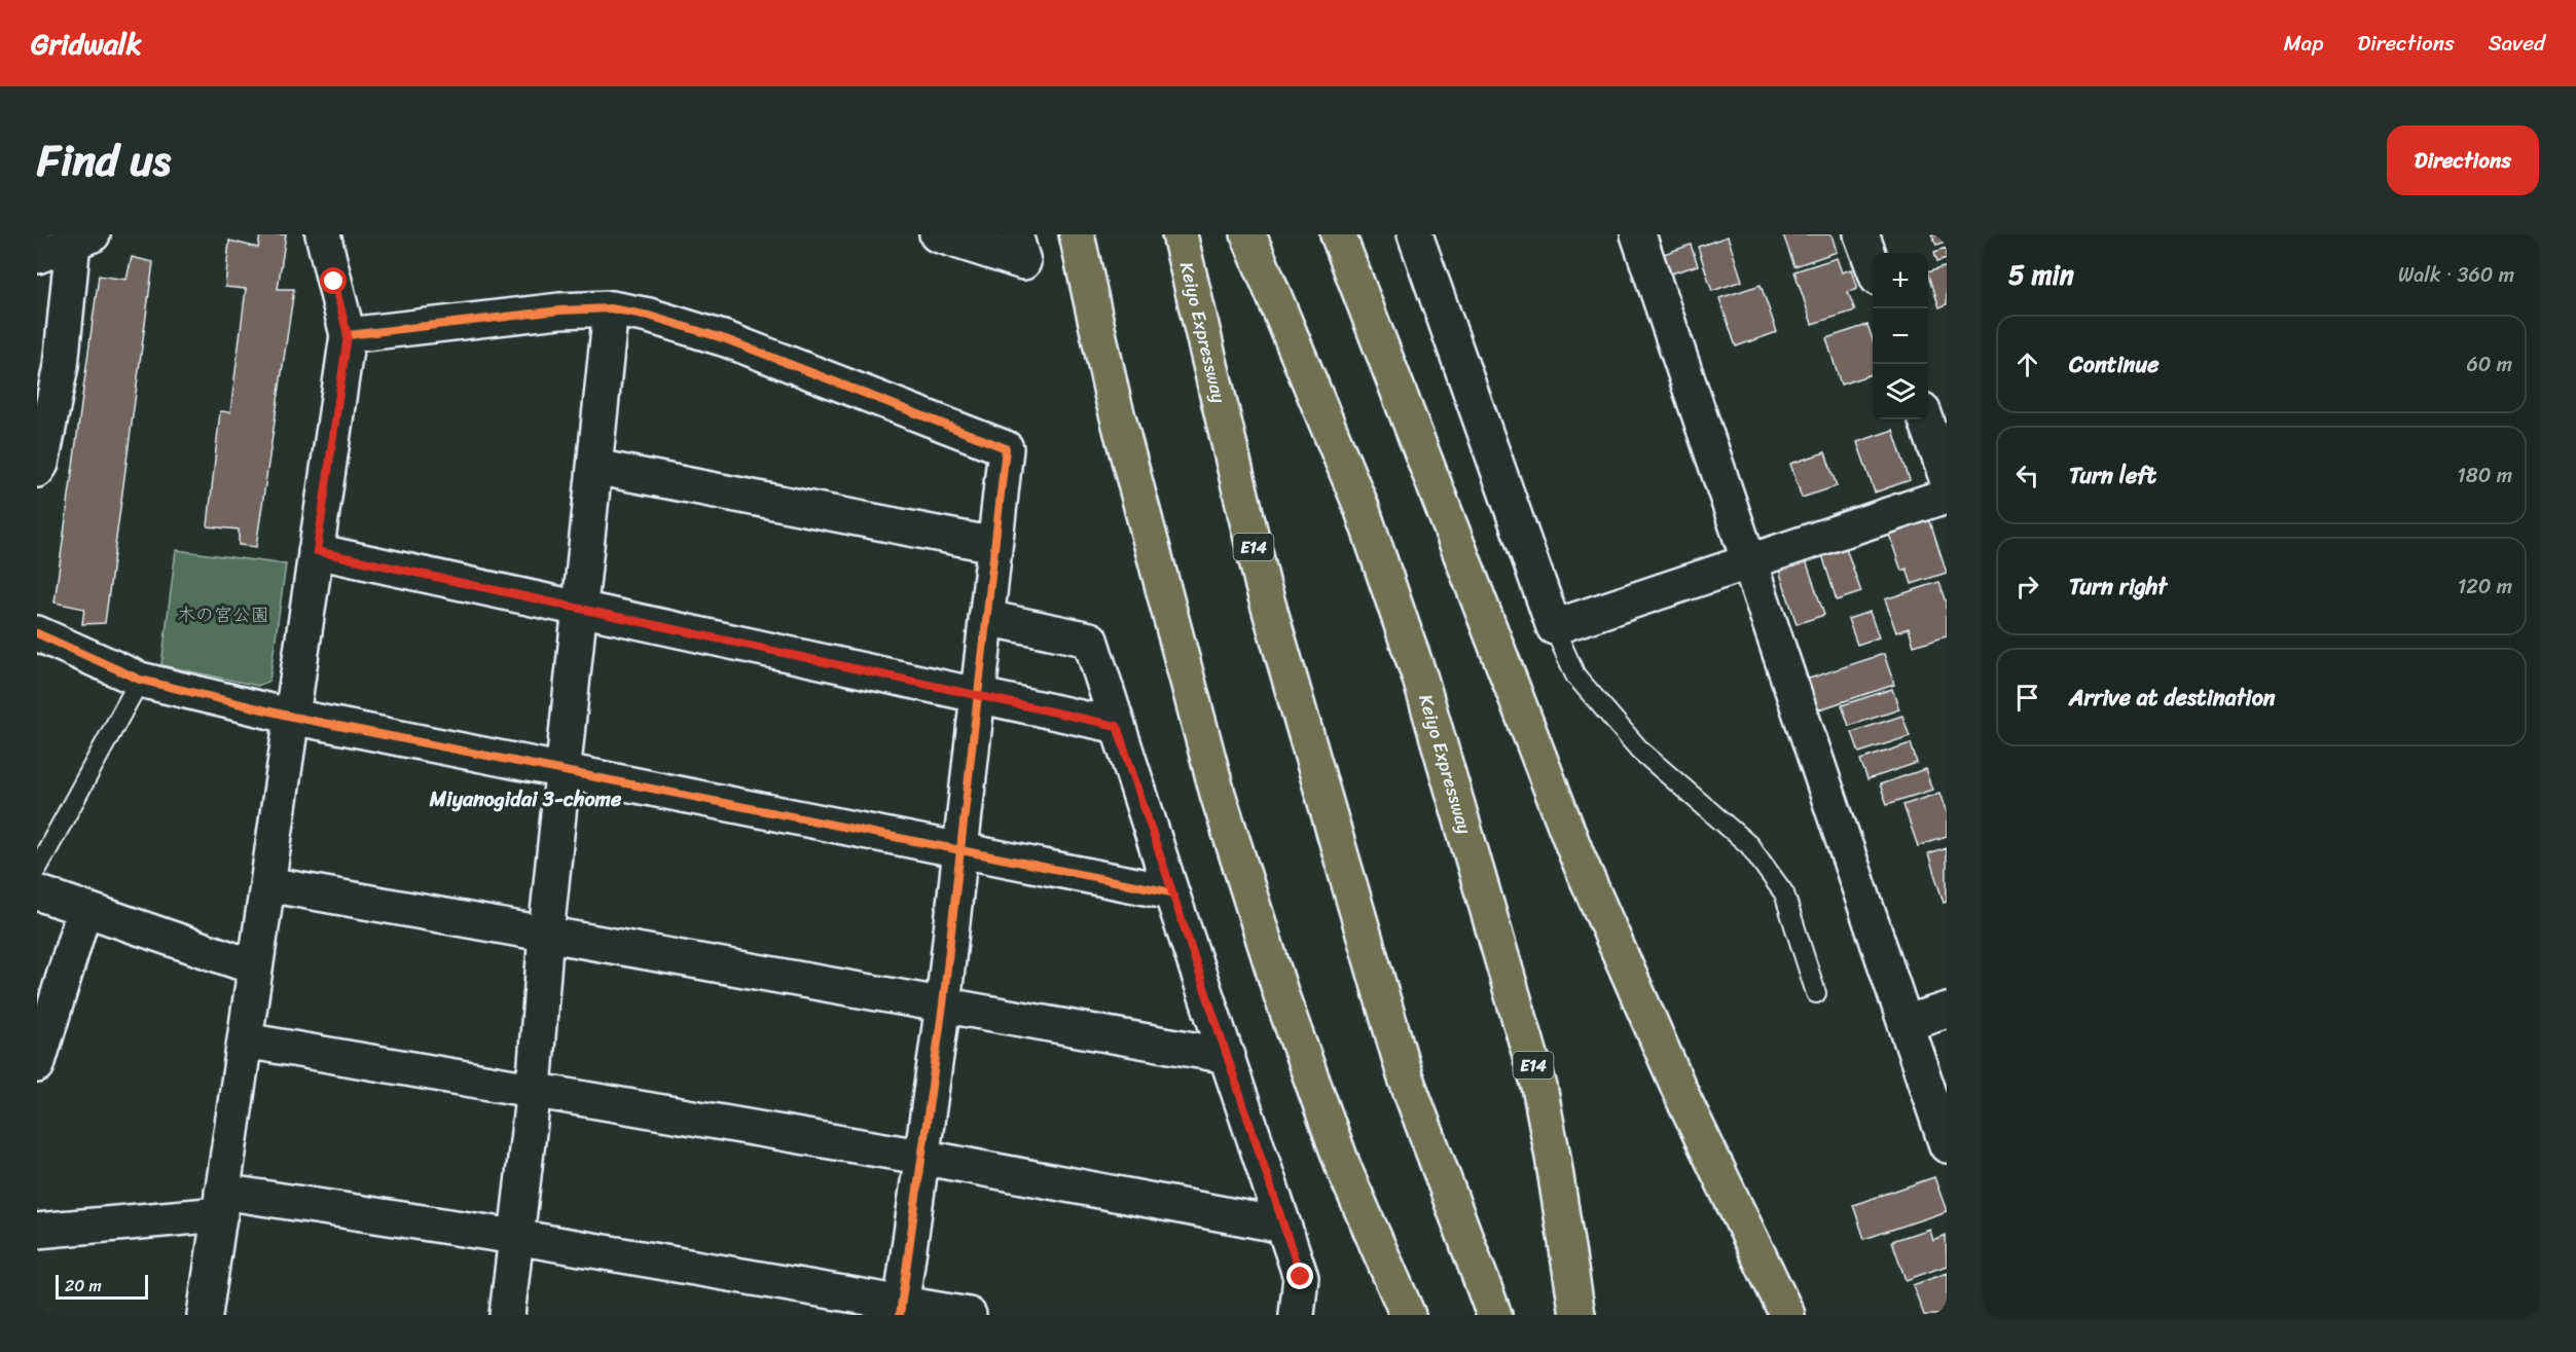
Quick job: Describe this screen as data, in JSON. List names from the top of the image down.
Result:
{
  "streets": {
    "highway": ["Keiyo Expressway", "E14"]
  },
  "districts": ["Miyanogidai 3-chome"],
  "parks": ["木の宮公園"],
  "scale_bar": "20 m",
  "page": {
    "header": "Gridwalk",
    "nav": ["Map", "Directions", "Saved"],
    "title": "Find us",
    "buttons": "Directions",
    "heading": ["5 min", "Walk · 360 m"],
    "map_buttons": ["+", "−"],
    "list": [
      ["Continue", "60 m"],
      ["Turn left", "180 m"],
      ["Turn right", "120 m"],
      "Arrive at destination"
    ],
    "scale": "20 m"
  }
}
